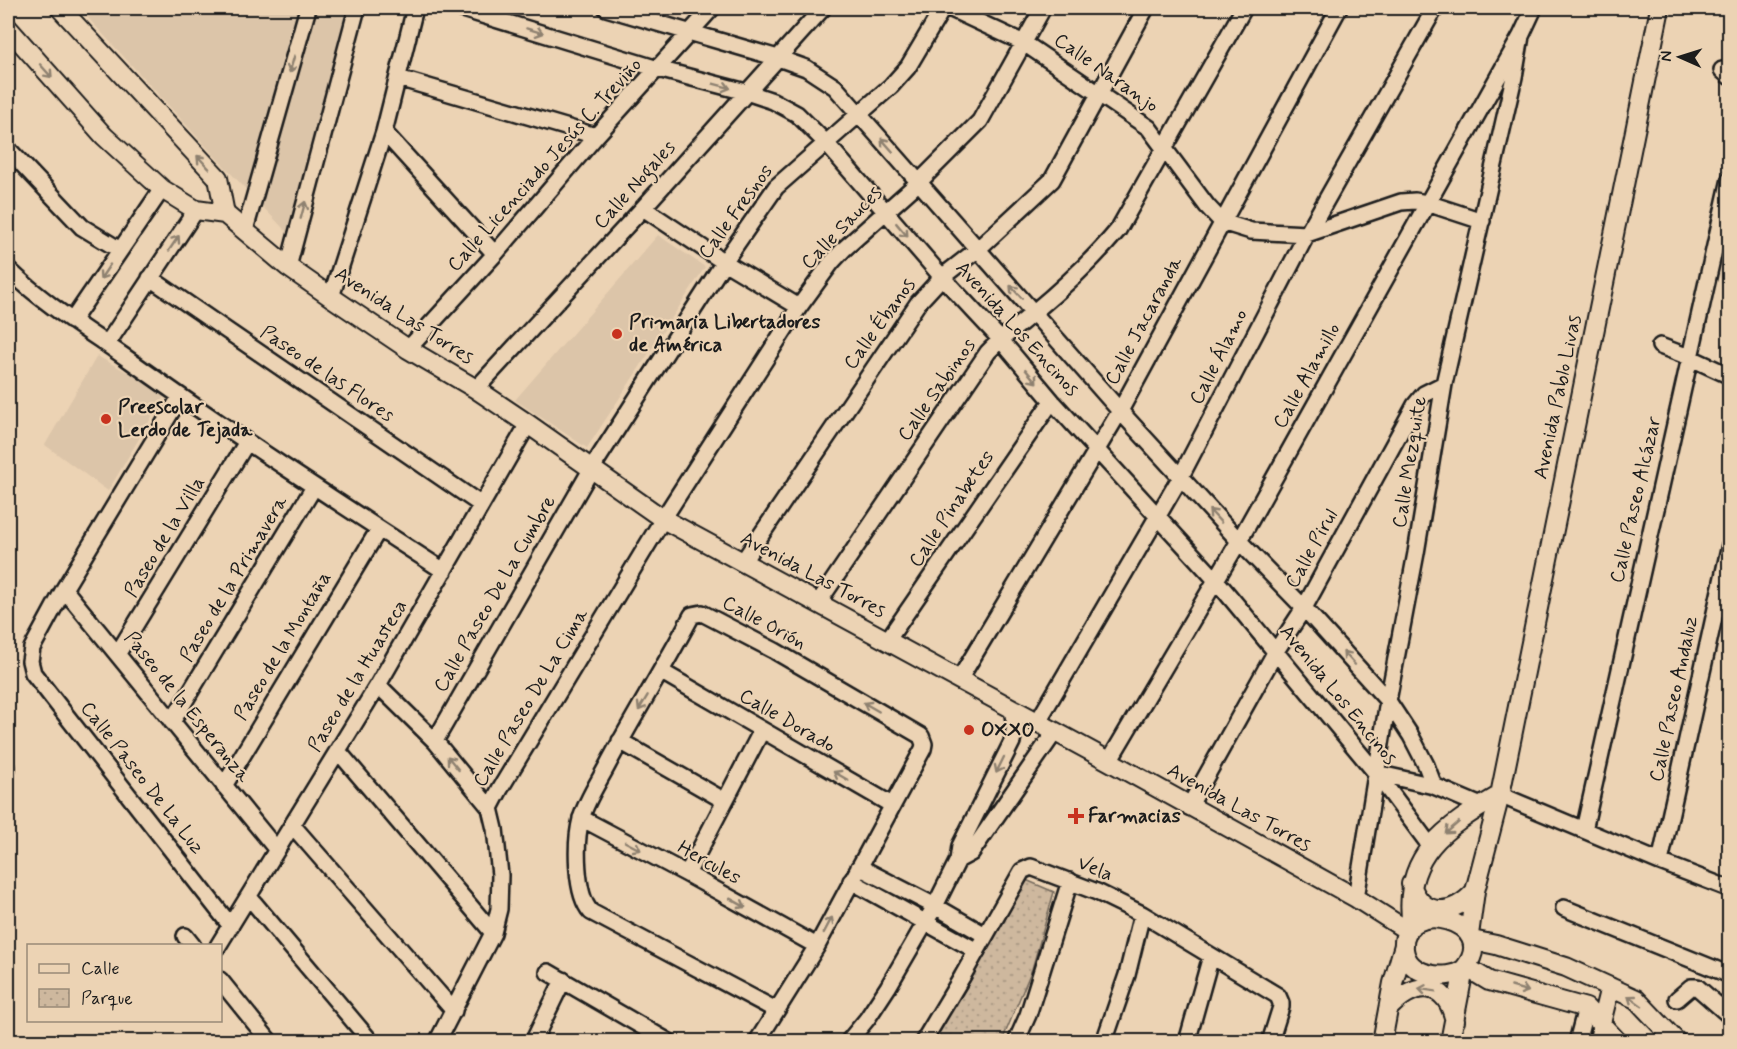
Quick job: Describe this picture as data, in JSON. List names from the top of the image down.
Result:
{
  "streets": {
    "street": [
      "Calle Naranjo",
      "Calle Licenciado Jesús C. Treviño",
      "Calle Nogales",
      "Calle Fresnos",
      "Calle Sauces",
      "Avenida Las Torres",
      "Calle Jacaranda",
      "Calle Ébanos",
      "Avenida Los Encinos",
      "Calle Álamo",
      "Paseo de las Flores",
      "Calle Alamillo",
      "Calle Sabinos",
      "Avenida Pablo Livas",
      "Calle Mezquite",
      "Calle Paseo Alcázar",
      "Calle Pinabetes",
      "Paseo de la Villa",
      "Calle Pirul",
      "Paseo de la Primavera",
      "Calle Paseo De La Cumbre",
      "Calle Orión",
      "Paseo de la Montaña",
      "Paseo de la Huasteca",
      "Calle Paseo De La Cima",
      "Calle Paseo Andaluz",
      "Paseo de la Esperanza",
      "Calle Dorado",
      "Calle Paseo De La Luz",
      "Hercules",
      "Vela"
    ]
  },
  "crossings": [
    ["Calle Naranjo", "Calle Sauces"],
    ["Calle Naranjo", "Calle Jacaranda"],
    ["Calle Naranjo", "Calle Ébanos"],
    ["Calle Naranjo", "Calle Sabinos"],
    ["Calle Licenciado Jesús C. Treviño", "Avenida Las Torres"],
    ["Calle Licenciado Jesús C. Treviño", "Avenida Los Encinos"],
    ["Calle Nogales", "Avenida Las Torres"],
    ["Calle Nogales", "Avenida Los Encinos"],
    ["Calle Fresnos", "Avenida Las Torres"],
    ["Calle Fresnos", "Avenida Los Encinos"],
    ["Calle Fresnos", "Calle Paseo De La Cumbre"],
    ["Calle Sauces", "Avenida Las Torres"],
    ["Calle Sauces", "Avenida Los Encinos"],
    ["Calle Sauces", "Calle Paseo De La Cima"],
    ["Avenida Las Torres", "Calle Jacaranda"],
    ["Avenida Las Torres", "Calle Ébanos"],
    ["Avenida Las Torres", "Calle Álamo"],
    ["Avenida Las Torres", "Calle Alamillo"],
    ["Avenida Las Torres", "Calle Sabinos"],
    ["Avenida Las Torres", "Avenida Pablo Livas"],
    ["Avenida Las Torres", "Calle Mezquite"],
    ["Avenida Las Torres", "Calle Pinabetes"],
    ["Avenida Las Torres", "Calle Pirul"],
    ["Avenida Las Torres", "Calle Paseo De La Cumbre"],
    ["Avenida Las Torres", "Paseo de la Huasteca"],
    ["Avenida Las Torres", "Calle Paseo De La Cima"],
    ["Calle Jacaranda", "Avenida Los Encinos"],
    ["Calle Ébanos", "Avenida Los Encinos"],
    ["Avenida Los Encinos", "Calle Álamo"],
    ["Avenida Los Encinos", "Calle Alamillo"],
    ["Avenida Los Encinos", "Calle Sabinos"],
    ["Avenida Los Encinos", "Calle Mezquite"],
    ["Avenida Los Encinos", "Calle Pinabetes"],
    ["Avenida Los Encinos", "Calle Pirul"],
    ["Paseo de las Flores", "Paseo de la Huasteca"],
    ["Calle Alamillo", "Calle Mezquite"],
    ["Calle Mezquite", "Calle Pirul"],
    ["Paseo de la Villa", "Paseo de la Esperanza"],
    ["Paseo de la Primavera", "Paseo de la Esperanza"],
    ["Calle Orión", "Calle Dorado"],
    ["Calle Orión", "Hercules"],
    ["Paseo de la Montaña", "Paseo de la Esperanza"],
    ["Paseo de la Huasteca", "Paseo de la Esperanza"],
    ["Paseo de la Huasteca", "Calle Paseo De La Luz"],
    ["Paseo de la Esperanza", "Calle Paseo De La Luz"]
  ],
  "one_way": ["Calle Dorado"],
  "places": {
    "other": ["Primaria Libertadores de América", "Preescolar Lerdo de Tejada", "OXXO"],
    "health": ["Farmacias"]
  },
  "legend": ["Calle", "Parque"],
  "north": "left"
}
